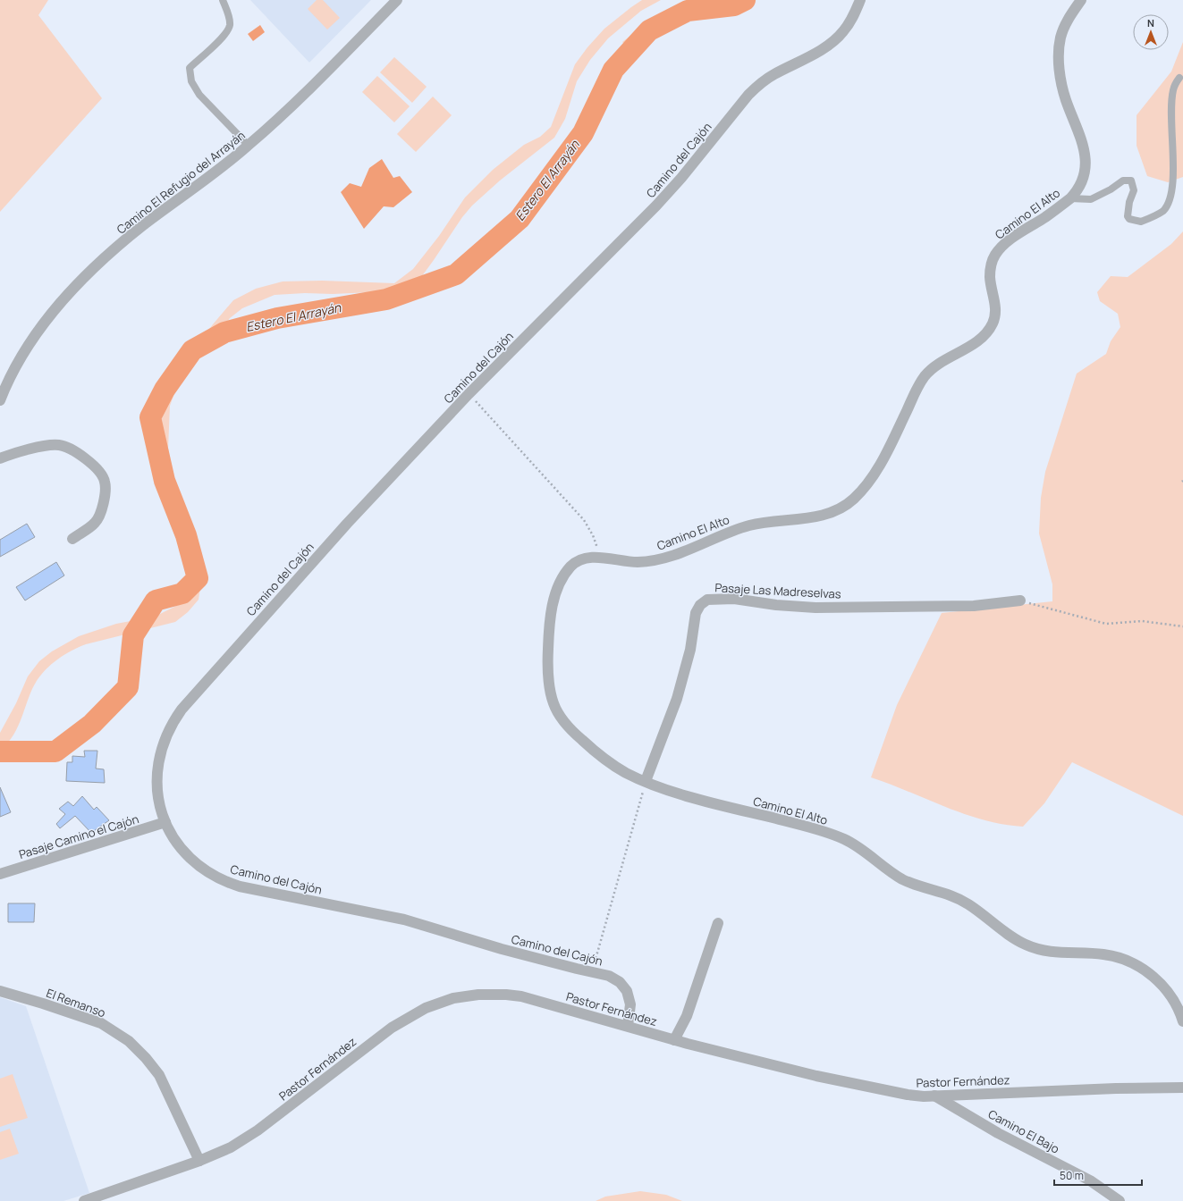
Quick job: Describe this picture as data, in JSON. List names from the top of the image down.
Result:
{
  "streets": {
    "street": [
      "Camino del Cajón",
      "Camino El Refugio del Arrayán",
      "Camino El Alto",
      "Pasaje Las Madreselvas",
      "Pasaje Camino el Cajón",
      "El Remanso",
      "Pastor Fernández",
      "Camino El Bajo"
    ]
  },
  "crossings": [
    ["Camino del Cajón", "Pasaje Camino el Cajón"],
    ["Camino del Cajón", "Pastor Fernández"],
    ["Camino El Alto", "Pasaje Las Madreselvas"],
    ["El Remanso", "Pastor Fernández"],
    ["Pastor Fernández", "Camino El Bajo"]
  ],
  "water": ["Estero El Arrayán"],
  "scale_bar": "50 m",
  "north": "top"
}
